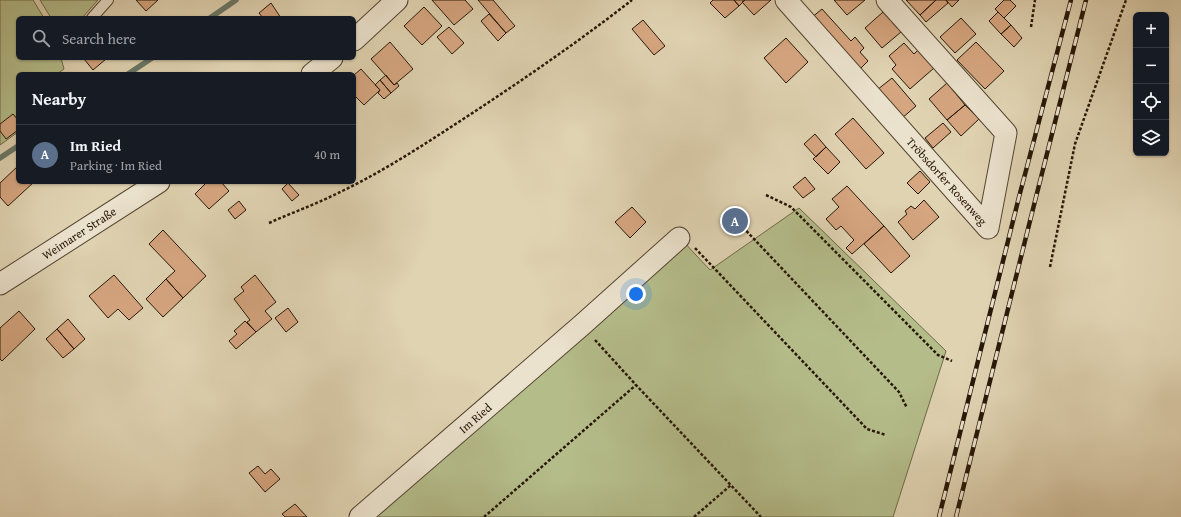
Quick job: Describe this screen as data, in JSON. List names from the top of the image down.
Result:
{
  "streets": {
    "street": ["Tröbsdorfer Rosenweg", "Weimarer Straße", "Im Ried"]
  },
  "page": {
    "map_buttons": ["+", "−"],
    "search": "Search here",
    "heading": "Nearby",
    "list": [
      {
        "mark": "A",
        "name": "Im Ried",
        "note": "Parking · Im Ried",
        "value": "40 m"
      }
    ],
    "pins": "A"
  }
}
